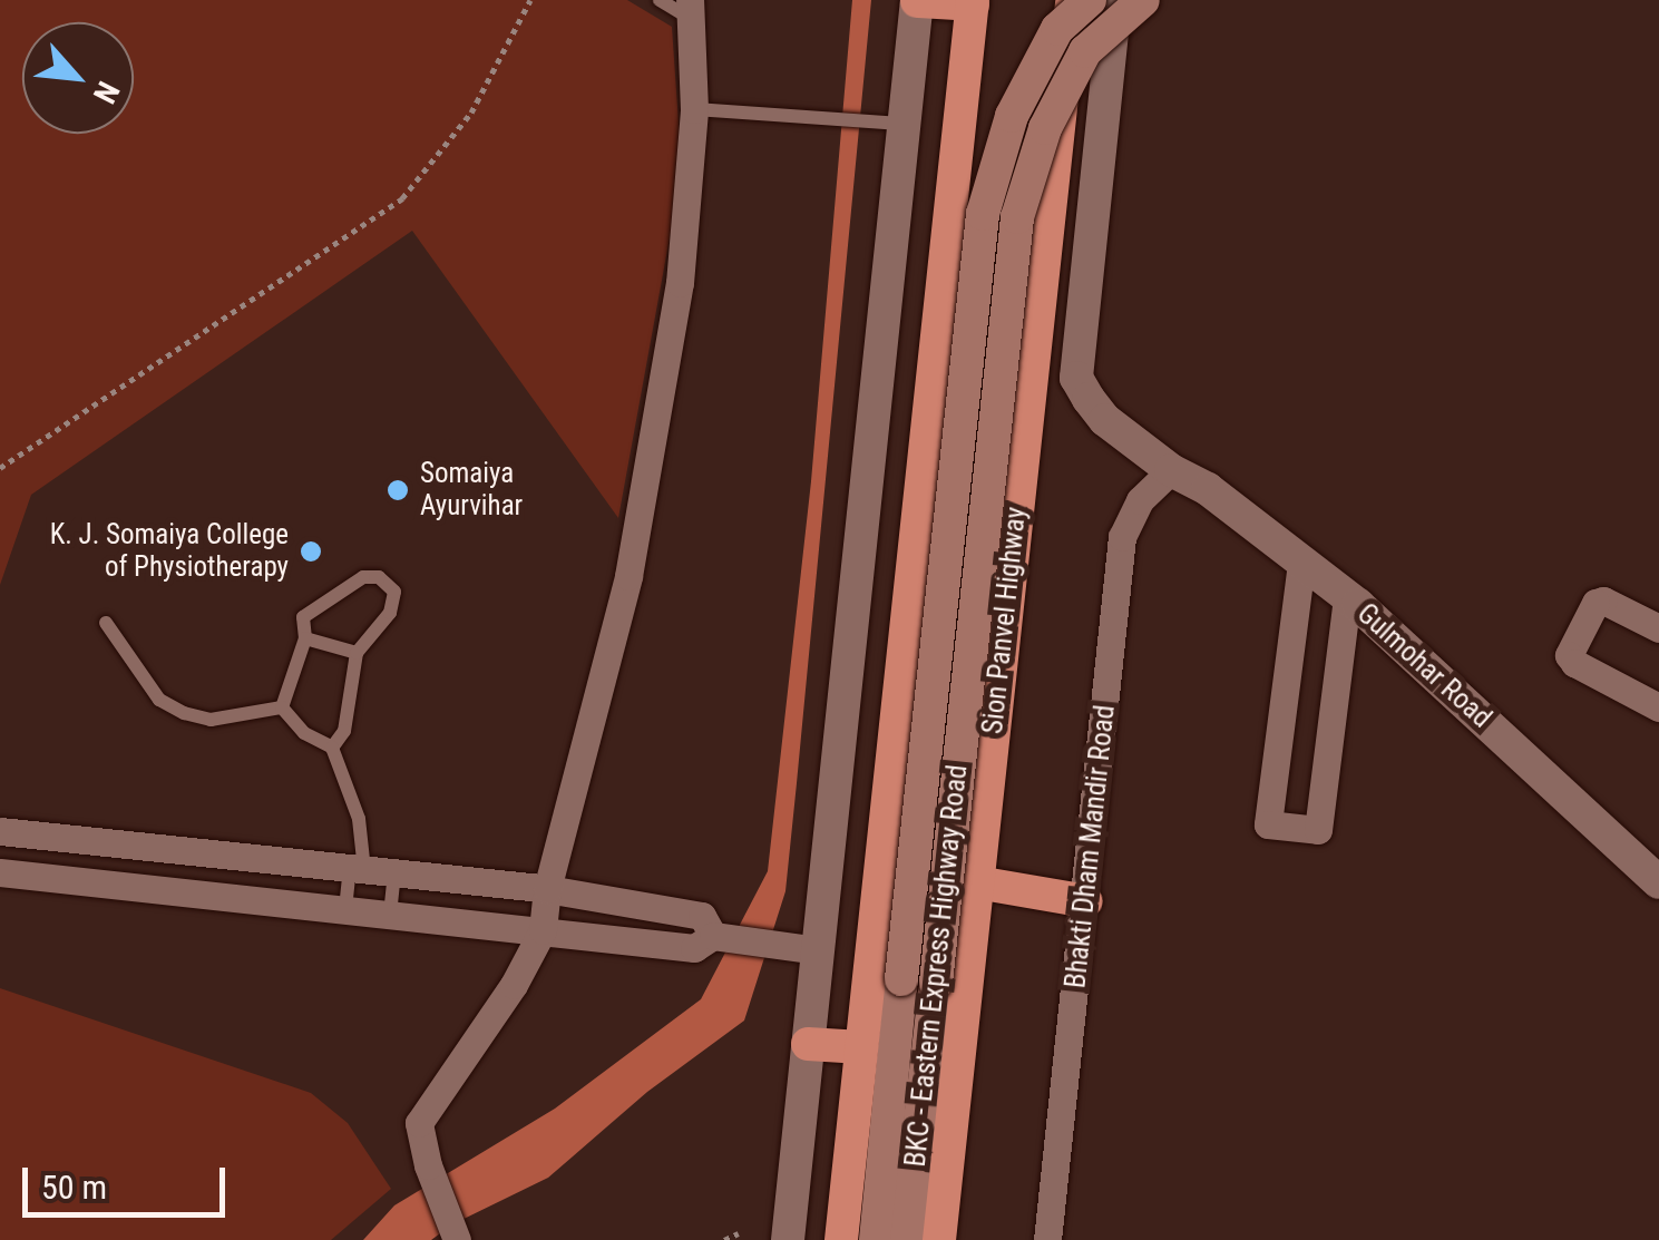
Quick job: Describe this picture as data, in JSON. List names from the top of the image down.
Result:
{
  "streets": {
    "highway": ["Sion Panvel Highway"],
    "main road": ["BKC - Eastern Express Highway Road"],
    "street": ["Gulmohar Road", "Bhakti Dham Mandir Road"]
  },
  "crossings": [
    ["Gulmohar Road", "Bhakti Dham Mandir Road"]
  ],
  "places": ["Somaiya Ayurvihar", "K. J. Somaiya College of Physiotherapy"],
  "scale_bar": "50 m",
  "north": "bottom right"
}
